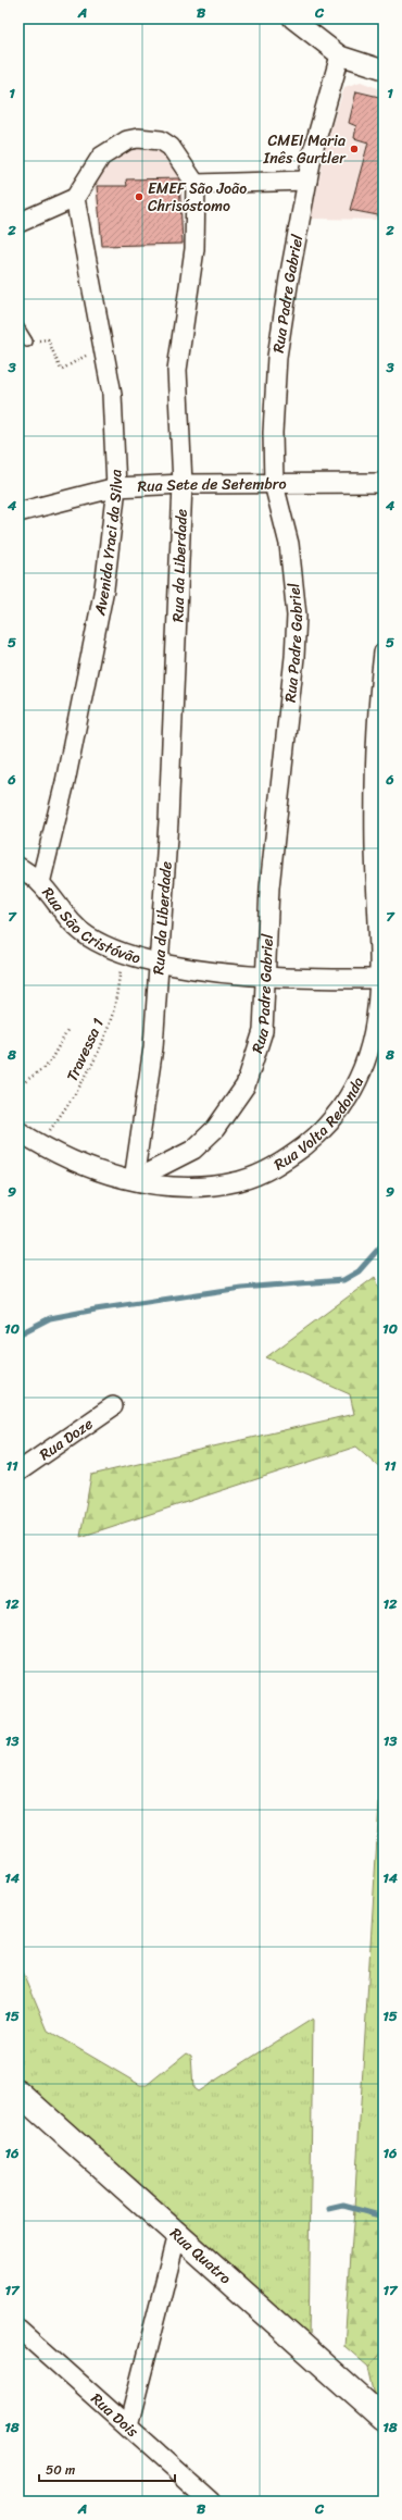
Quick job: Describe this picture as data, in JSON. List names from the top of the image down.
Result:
{
  "streets": {
    "street": [
      "Rua Padre Gabriel",
      "Rua Sete de Setembro",
      "Avenida Yraci da Silva",
      "Rua da Liberdade",
      "Rua São Cristóvão",
      "Rua Volta Redonda",
      "Rua Doze",
      "Rua Quatro",
      "Rua Dois"
    ],
    "path": ["Travessa 1"]
  },
  "crossings": [
    ["Rua Padre Gabriel", "Rua Sete de Setembro"],
    ["Rua Padre Gabriel", "Rua da Liberdade"],
    ["Rua Padre Gabriel", "Rua São Cristóvão"],
    ["Rua Padre Gabriel", "Rua Volta Redonda"],
    ["Rua Sete de Setembro", "Avenida Yraci da Silva"],
    ["Rua Sete de Setembro", "Rua da Liberdade"],
    ["Avenida Yraci da Silva", "Rua São Cristóvão"],
    ["Rua da Liberdade", "Rua São Cristóvão"],
    ["Rua da Liberdade", "Rua Volta Redonda"],
    ["Rua São Cristóvão", "Travessa 1"],
    ["Rua São Cristóvão", "Rua Volta Redonda"],
    ["Travessa 1", "Rua Volta Redonda"]
  ],
  "places": ["CMEI Maria Inês Gurtler", "EMEF São João Chrisóstomo"],
  "scale_bar": "50 m",
  "grid": {
    "columns": ["A", "B", "C"],
    "rows": [
      "1",
      "2",
      "3",
      "4",
      "5",
      "6",
      "7",
      "8",
      "9",
      "10",
      "11",
      "12",
      "13",
      "14",
      "15",
      "16",
      "17",
      "18"
    ]
  }
}
